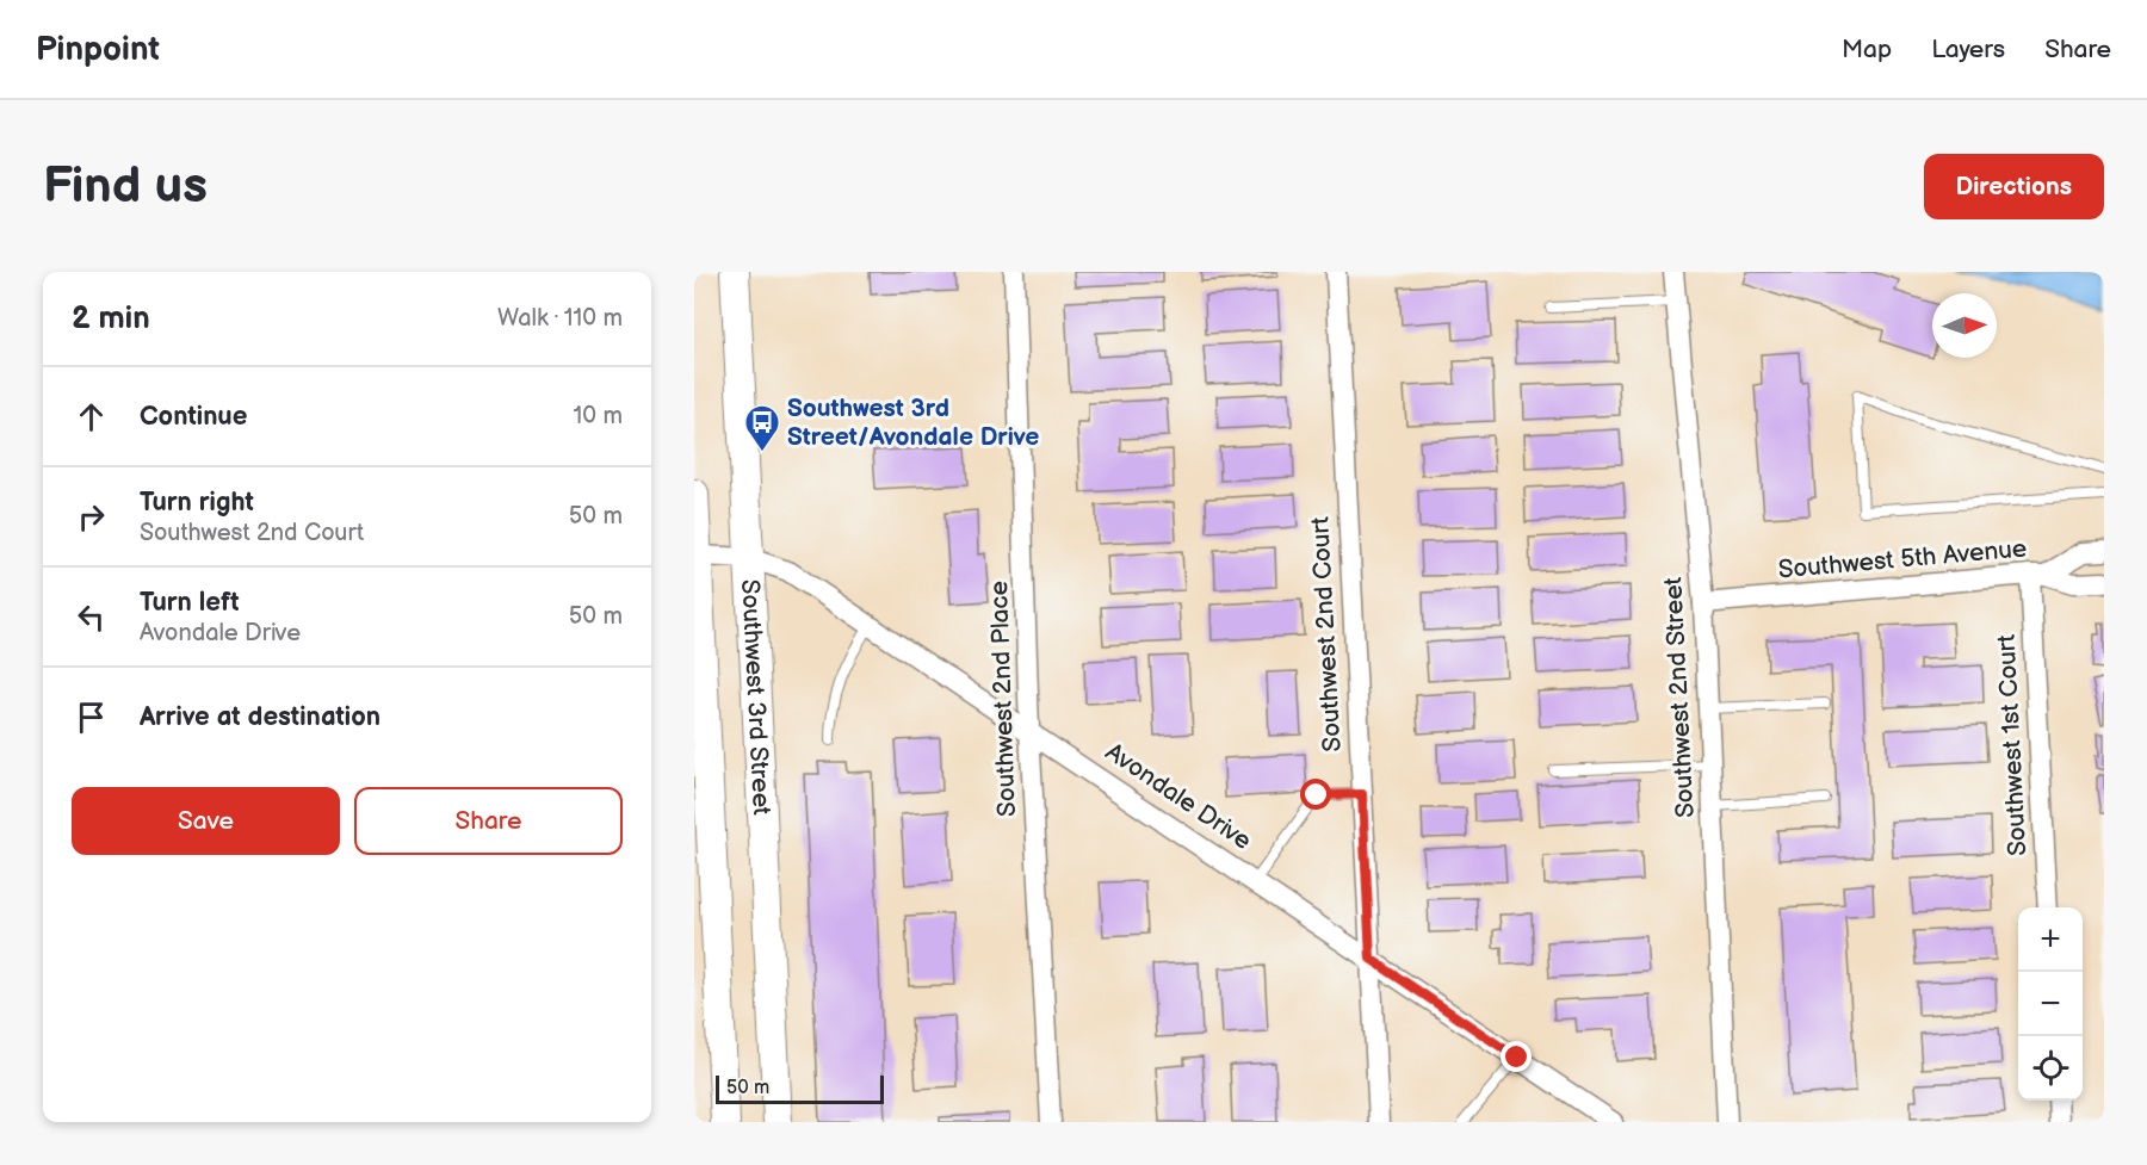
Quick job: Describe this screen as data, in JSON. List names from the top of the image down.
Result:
{
  "streets": {
    "street": [
      "Southwest 5th Avenue",
      "Southwest 2nd Court",
      "Southwest 3rd Street",
      "Southwest 2nd Street",
      "Southwest 2nd Place",
      "Southwest 1st Court",
      "Avondale Drive"
    ]
  },
  "crossings": [
    ["Southwest 5th Avenue", "Southwest 2nd Street"],
    ["Southwest 5th Avenue", "Southwest 1st Court"],
    ["Southwest 2nd Court", "Avondale Drive"],
    ["Southwest 3rd Street", "Avondale Drive"],
    ["Southwest 2nd Place", "Avondale Drive"]
  ],
  "places": {
    "bus stop": ["Southwest 3rd Street/Avondale Drive"]
  },
  "scale_bar": "50 m",
  "north": "right",
  "page": {
    "header": "Pinpoint",
    "nav": ["Map", "Layers", "Share"],
    "buttons": [
      "Directions",
      ["Save", "Share"]
    ],
    "title": "Find us",
    "heading": ["2 min", "Walk · 110 m"],
    "list": [
      ["Continue", "10 m"],
      ["Turn right", "Southwest 2nd Court", "50 m"],
      ["Turn left", "Avondale Drive", "50 m"],
      "Arrive at destination"
    ],
    "map_buttons": ["+", "−"],
    "scale": "50 m"
  }
}
